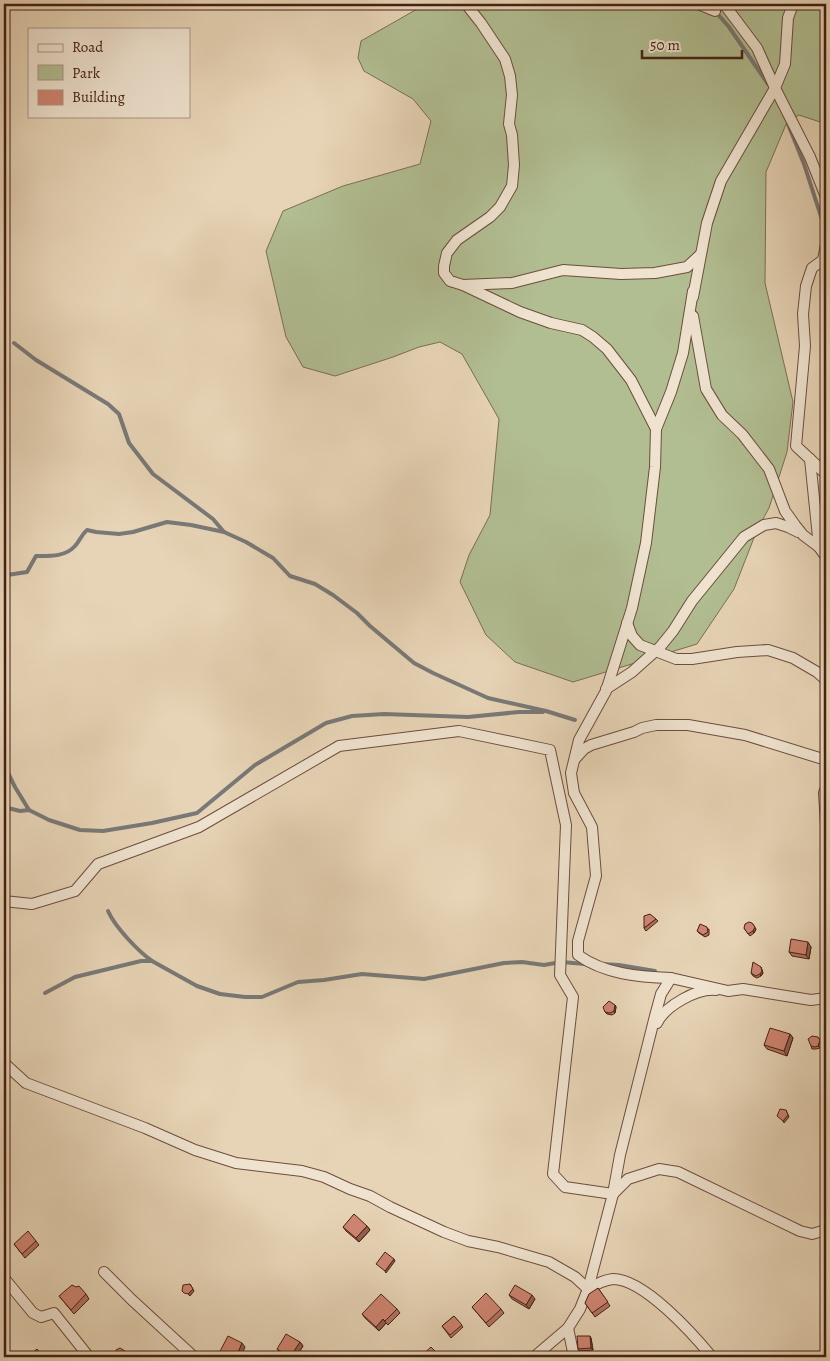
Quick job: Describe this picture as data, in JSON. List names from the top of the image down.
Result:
{
  "legend": ["Road", "Park", "Building"],
  "scale_bar": "50 m"
}
